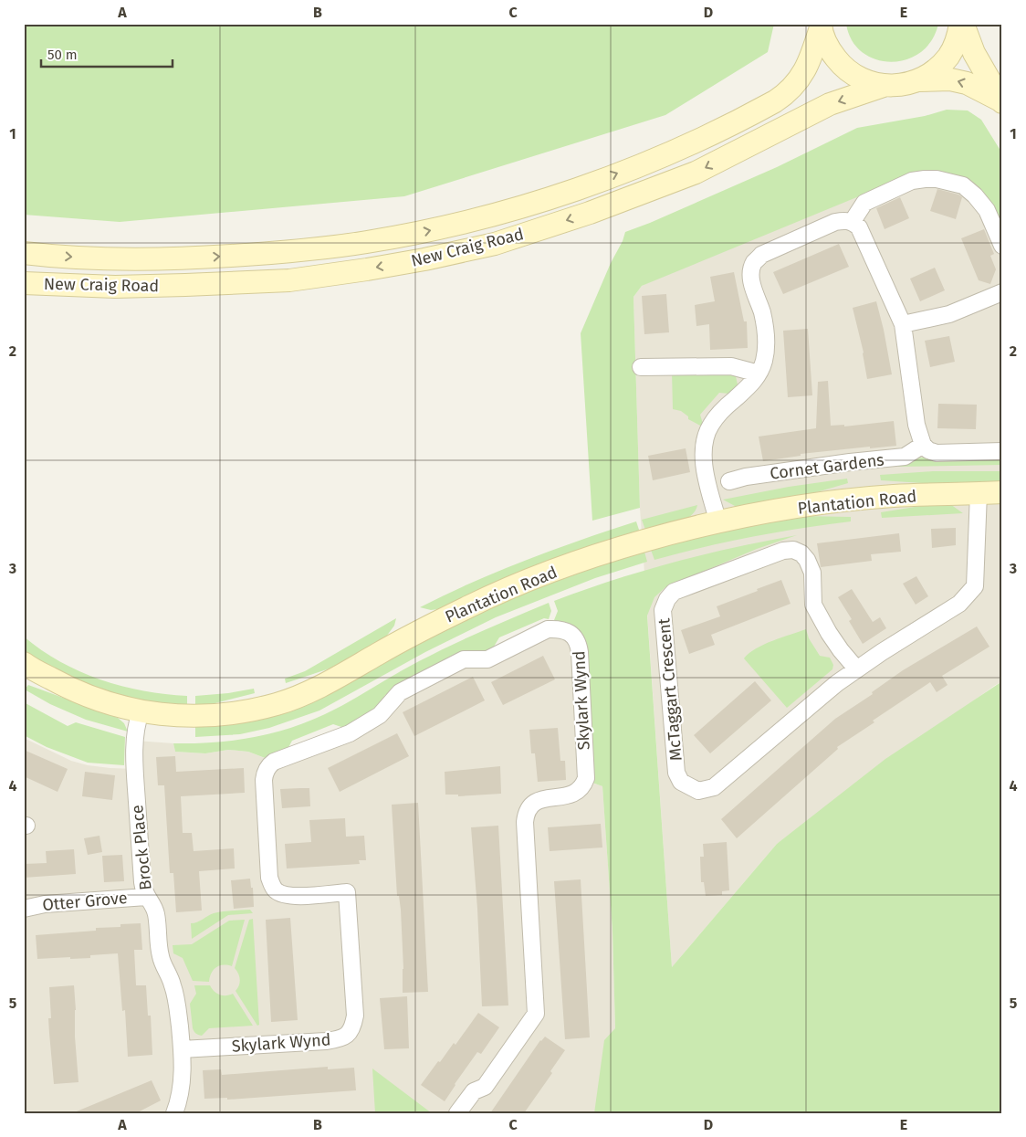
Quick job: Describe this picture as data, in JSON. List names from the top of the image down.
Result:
{
  "streets": {
    "street": [
      "New Craig Road",
      "Cornet Gardens",
      "Plantation Road",
      "McTaggart Crescent",
      "Skylark Wynd",
      "Brock Place",
      "Otter Grove"
    ]
  },
  "crossings": [
    ["Plantation Road", "McTaggart Crescent"],
    ["Plantation Road", "Brock Place"],
    ["Skylark Wynd", "Brock Place"],
    ["Brock Place", "Otter Grove"]
  ],
  "scale_bar": "50 m",
  "grid": {
    "columns": [
      "A",
      "B",
      "C",
      "D",
      "E"
    ],
    "rows": [
      "1",
      "2",
      "3",
      "4",
      "5"
    ]
  }
}
